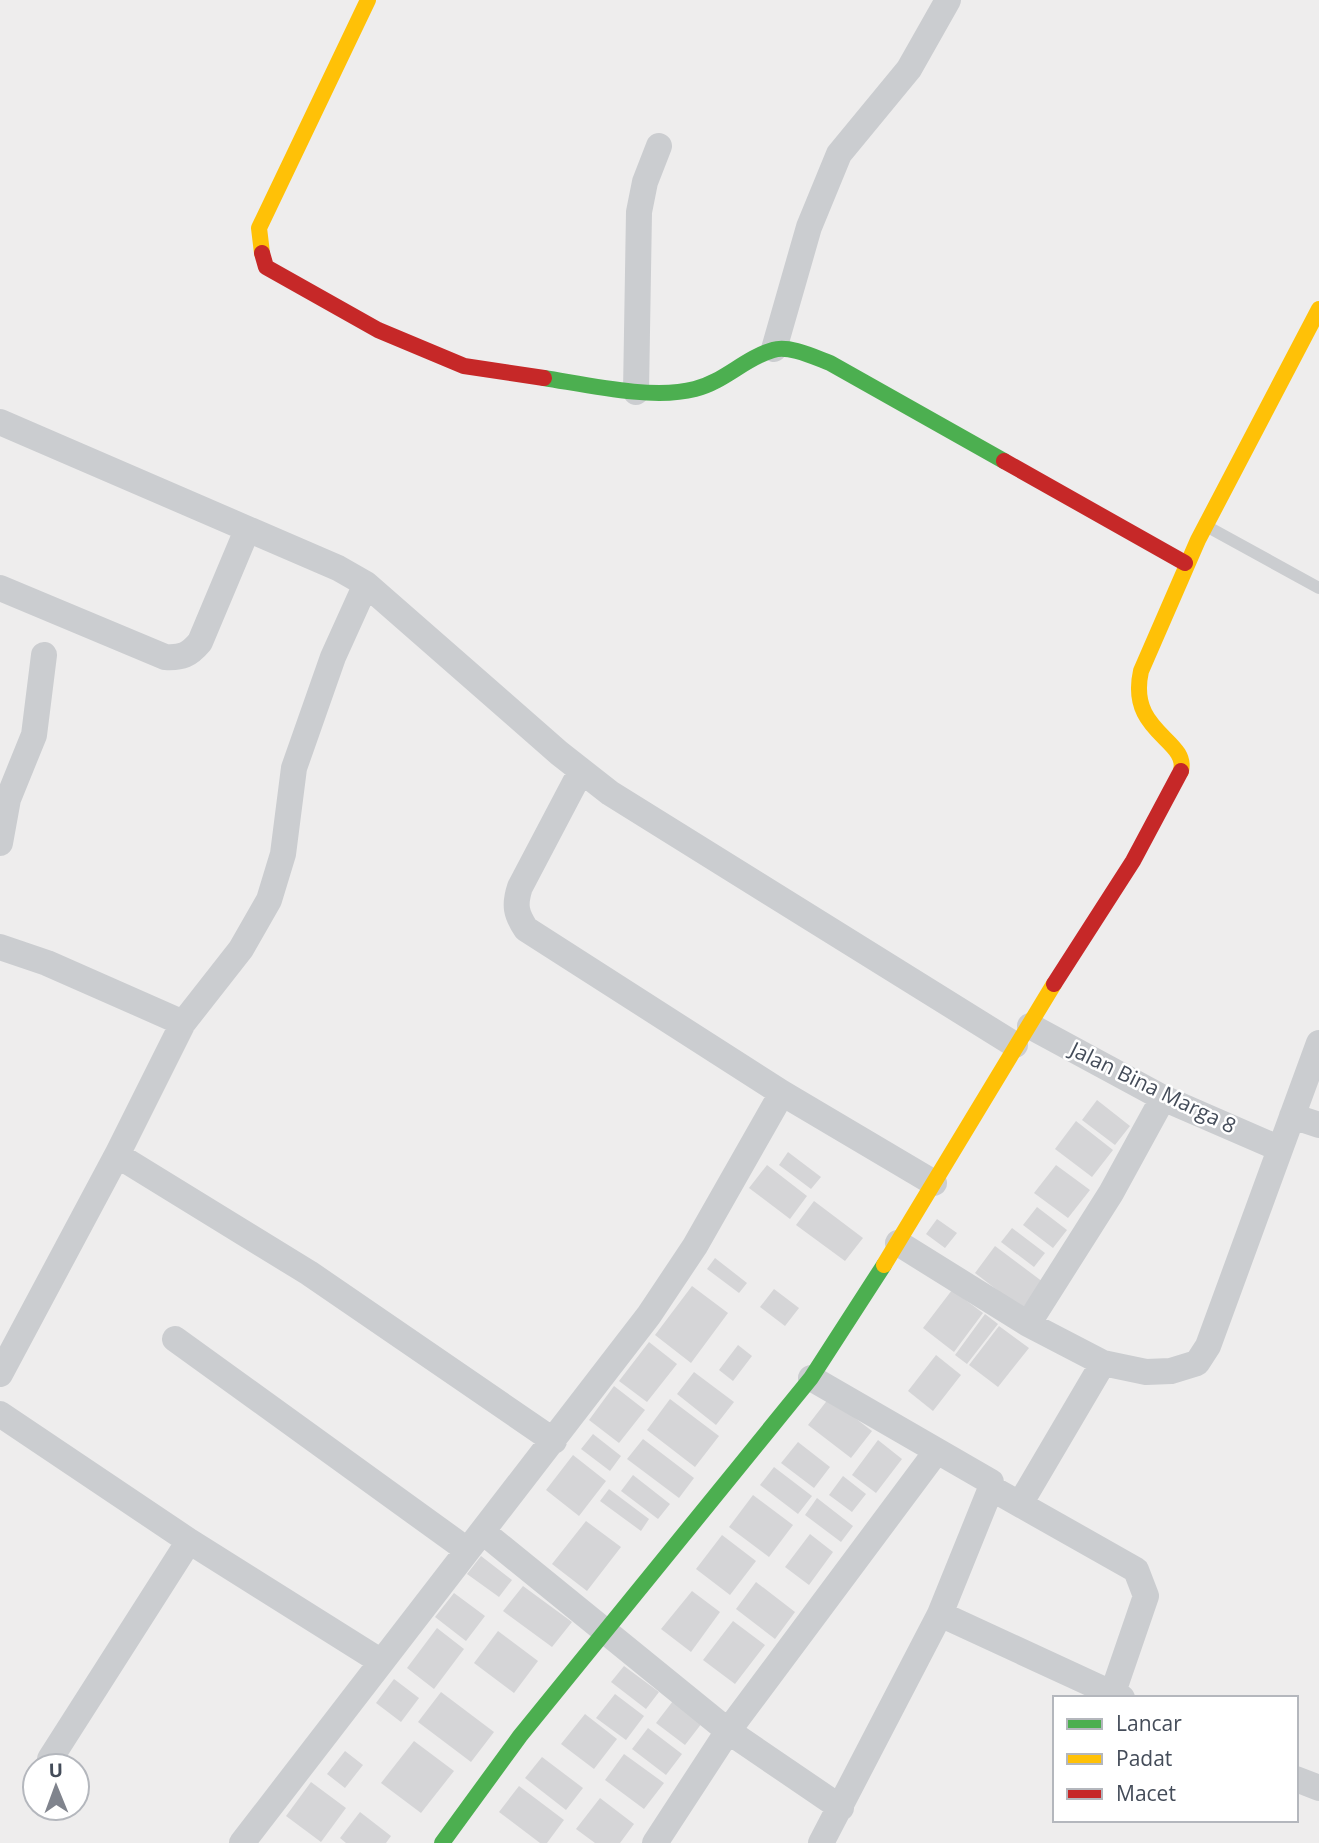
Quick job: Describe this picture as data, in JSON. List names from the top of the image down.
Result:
{
  "streets": {
    "street": ["Jalan Bina Marga 8"]
  },
  "legend": ["Lancar", "Padat", "Macet"],
  "north": "top"
}
